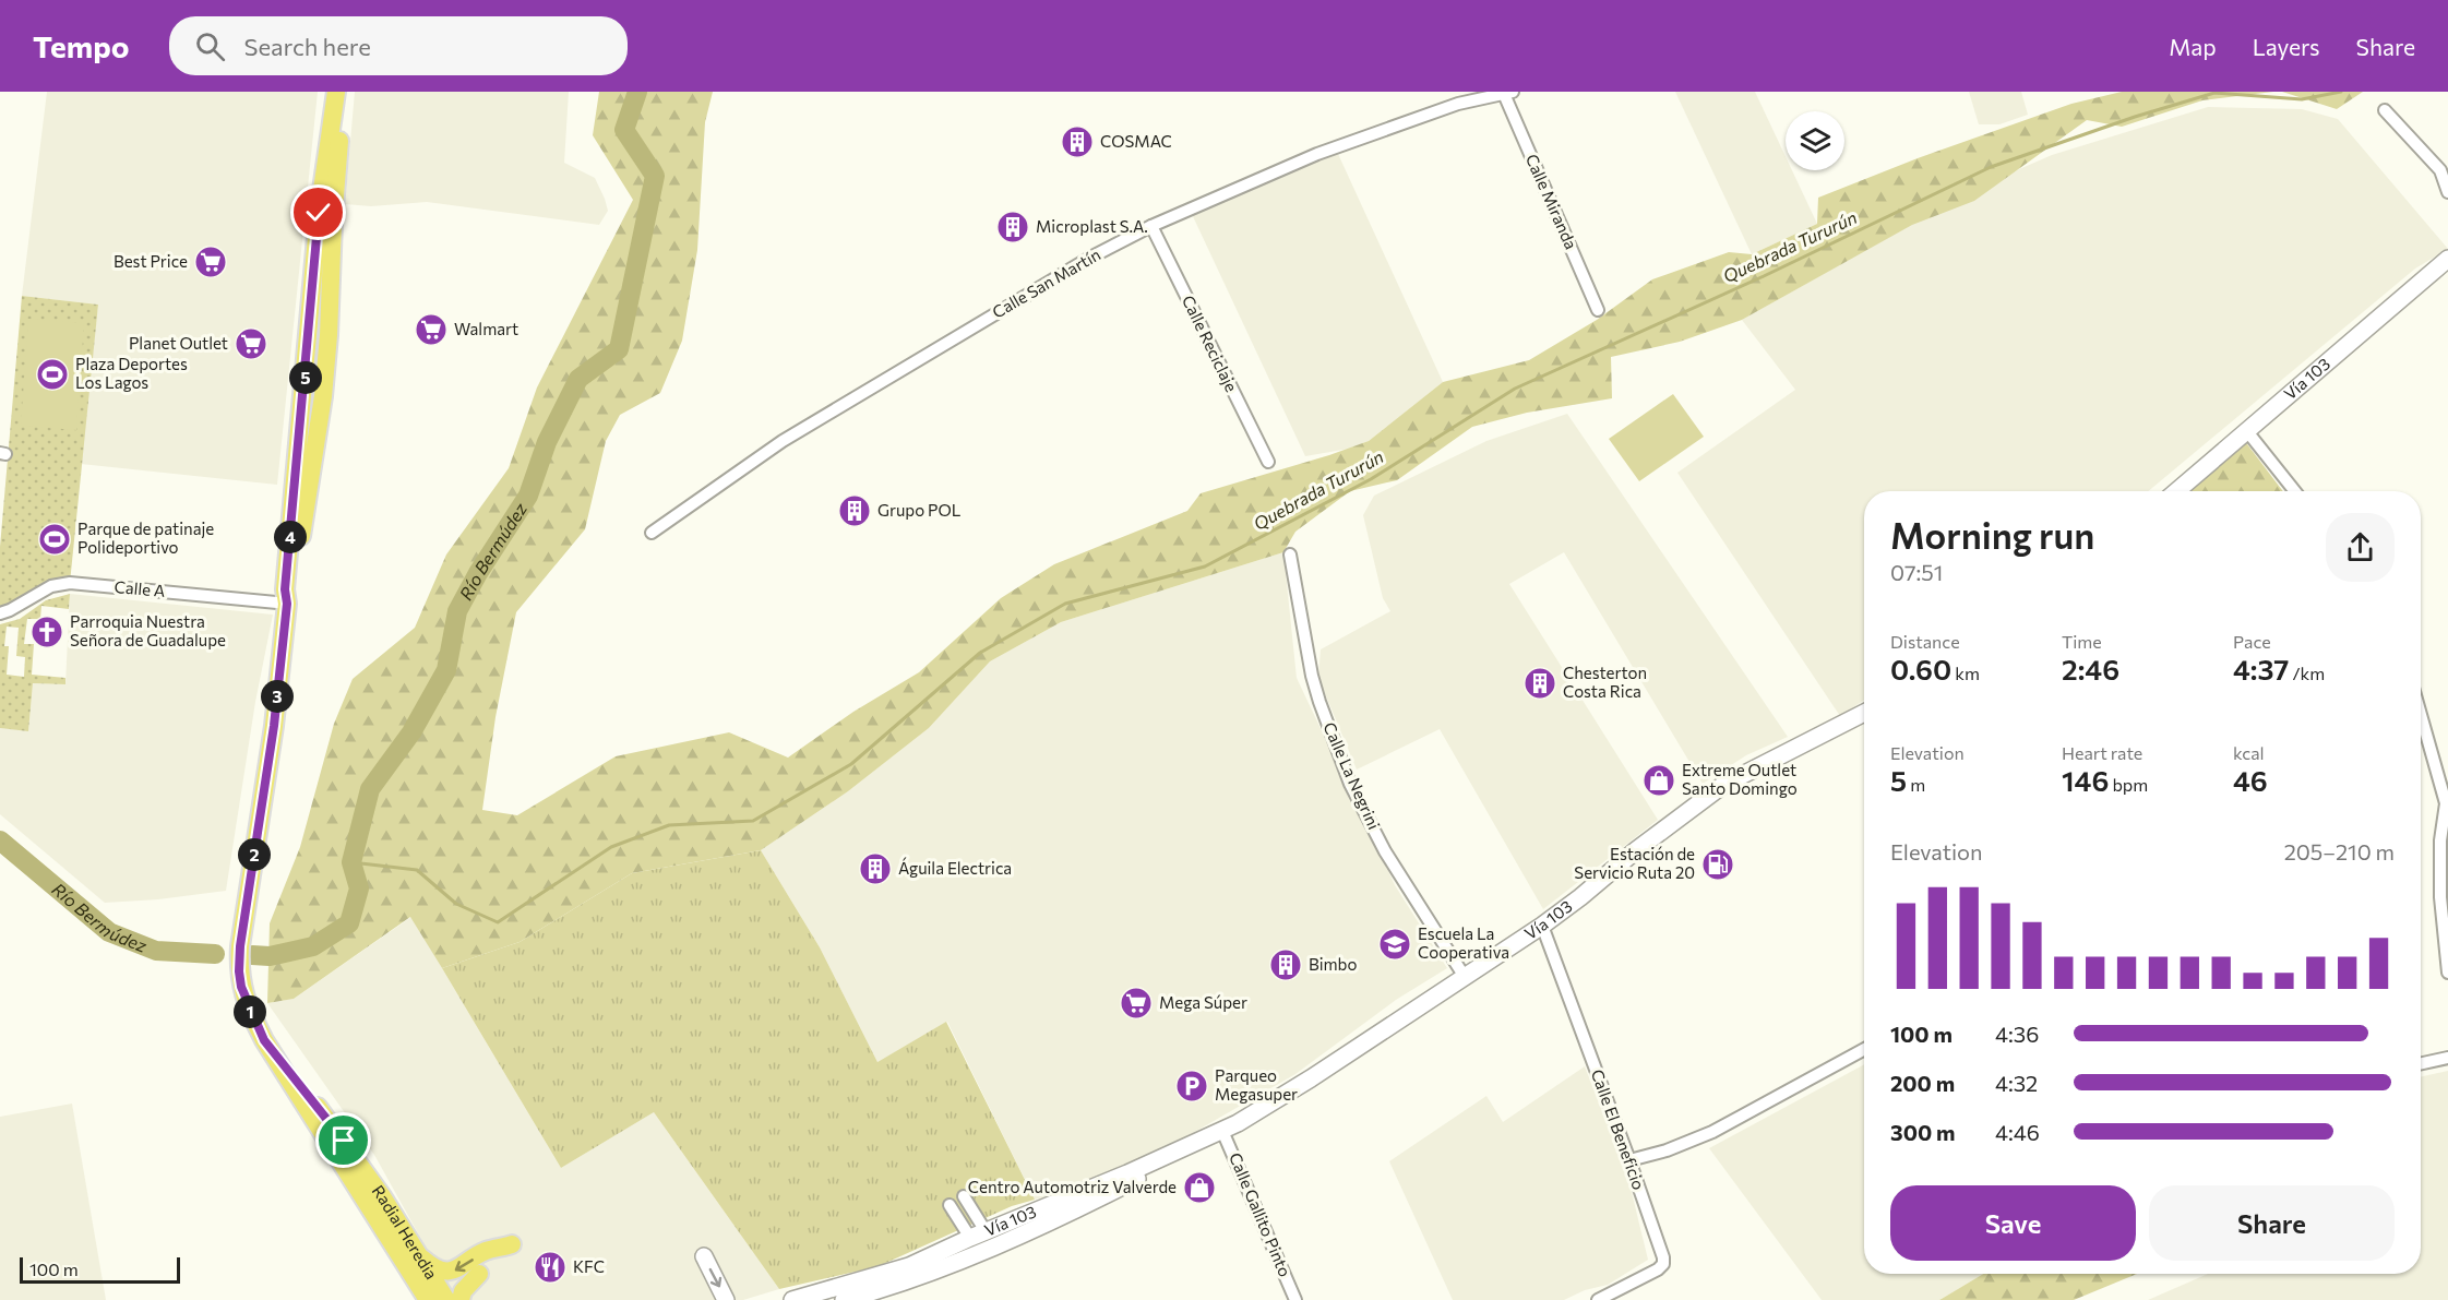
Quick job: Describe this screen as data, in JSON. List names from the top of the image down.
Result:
{
  "streets": {
    "main road": ["Vía 103", "Radial Heredia"],
    "street": [
      "Calle Miranda",
      "Calle San Martín",
      "Calle Reciclaje",
      "Calle A",
      "Calle La Negrini",
      "Calle El Beneficio",
      "Calle Gallito Pinto"
    ]
  },
  "crossings": [
    ["Calle Miranda", "Calle San Martín"],
    ["Calle San Martín", "Calle Reciclaje"],
    ["Vía 103", "Calle La Negrini"],
    ["Vía 103", "Calle El Beneficio"],
    ["Vía 103", "Calle Gallito Pinto"],
    ["Calle A", "Radial Heredia"]
  ],
  "water": ["Quebrada Tururún", "Río Bermúdez"],
  "places": {
    "building": [
      "COSMAC",
      "Microplast S.A.",
      "Grupo POL",
      "Chesterton Costa Rica",
      "Águila Electrica",
      "Bimbo"
    ],
    "supermarket": [
      "Best Price",
      "Walmart",
      "Planet Outlet",
      "Mega Súper"
    ],
    "sports": ["Plaza Deportes Los Lagos", "Parque de patinaje Polideportivo"],
    "church": ["Parroquia Nuestra Señora de Guadalupe"],
    "shop": ["Extreme Outlet Santo Domingo", "Centro Automotriz Valverde"],
    "fuel station": ["Estación de Servicio Ruta 20"],
    "school or university": ["Escuela La Cooperativa"],
    "parking": ["Parqueo Megasuper"],
    "restaurant": ["KFC"]
  },
  "scale_bar": "100 m",
  "page": {
    "header": "Tempo",
    "search": "Search here",
    "nav": ["Map", "Layers", "Share"],
    "pins": [
      "5",
      "4",
      "3",
      "2",
      "1"
    ],
    "heading": ["Morning run", "07:51"],
    "stats": [
      ["Distance", "0.60 km"],
      ["Time", "2:46"],
      ["Pace", "4:37 /km"],
      ["Elevation", "5 m"],
      ["Heart rate", "146 bpm"],
      ["kcal", "46"]
    ],
    "chart": ["Elevation", "205–210 m"],
    "list": [
      {
        "name": "100 m",
        "note": "4:36"
      },
      {
        "name": "200 m",
        "note": "4:32"
      },
      {
        "name": "300 m",
        "note": "4:46"
      }
    ],
    "buttons": ["Save", "Share"],
    "scale": "100 m"
  }
}
